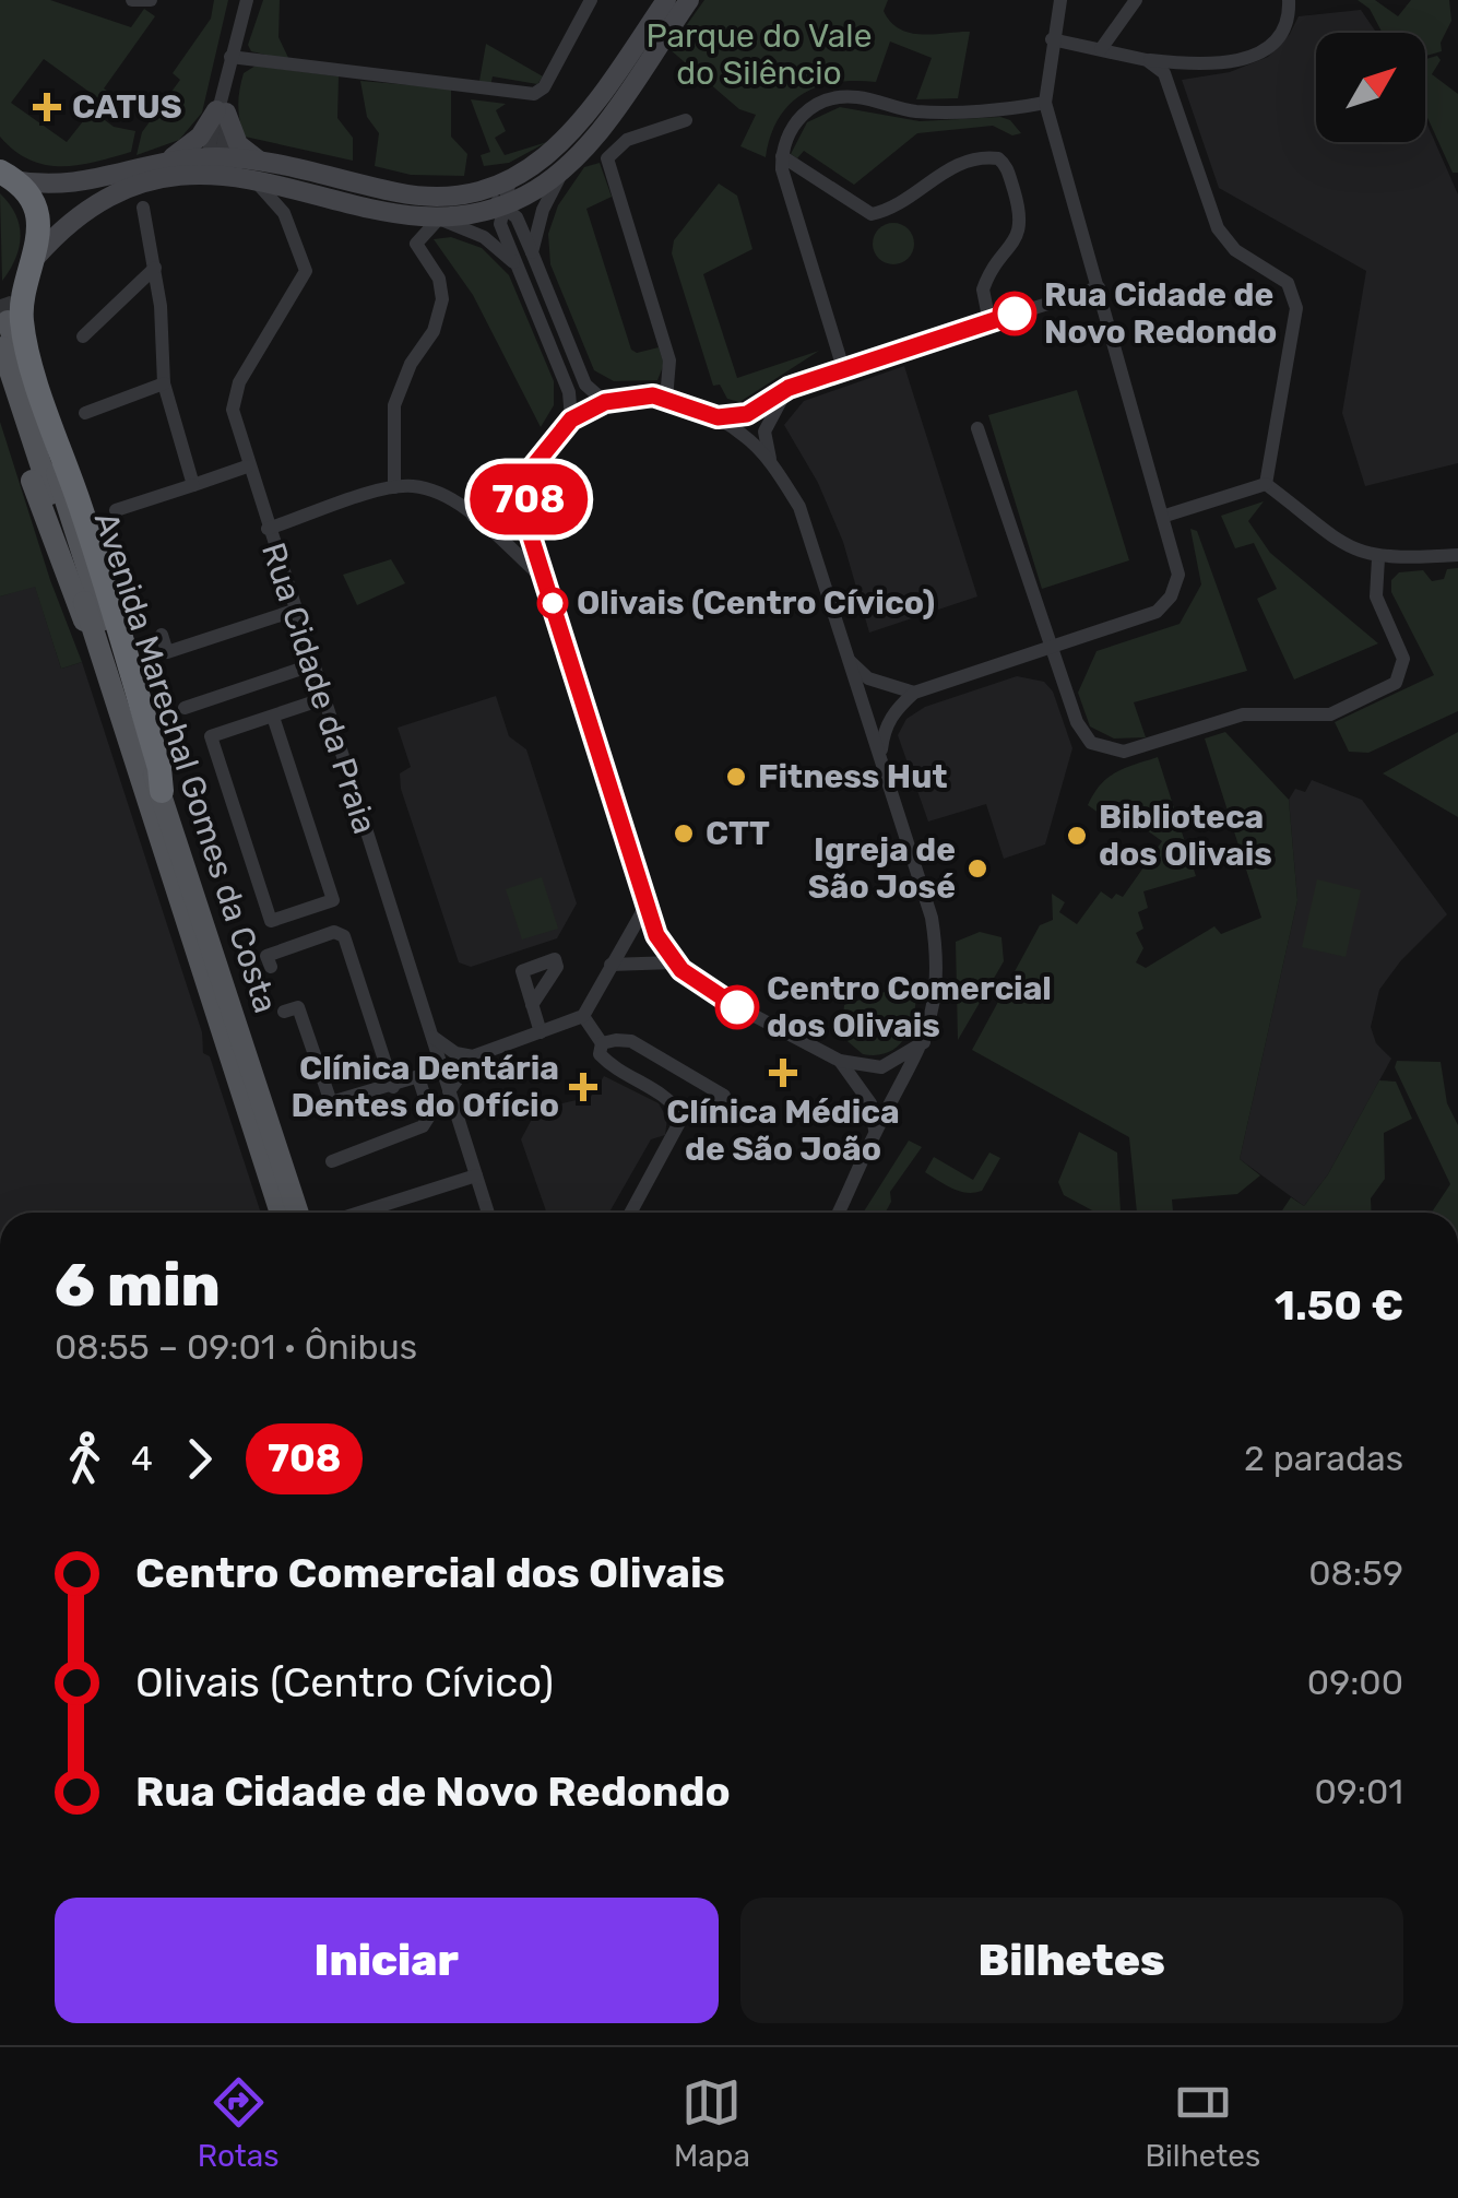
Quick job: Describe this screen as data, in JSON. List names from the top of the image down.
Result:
{
  "streets": {
    "main road": ["Avenida Marechal Gomes da Costa"],
    "street": ["Rua Cidade da Praia"]
  },
  "parks": ["Parque do Vale do Silêncio"],
  "places": {
    "health": ["CATUS", "Clínica Médica de São João", "Clínica Dentária Dentes do Ofício"],
    "other": [
      "Rua Cidade de Novo Redondo",
      "Olivais (Centro Cívico)",
      "Fitness Hut",
      "CTT",
      "Biblioteca dos Olivais",
      "Igreja de São José",
      "Centro Comercial dos Olivais"
    ]
  },
  "lines": ["bus line 708"],
  "north": "top right",
  "page": {
    "on_map": "708",
    "heading": ["6 min", "08:55 – 09:01 · Ônibus", "1.50 €"],
    "legs": ["4", "708", "2 paradas"],
    "list": [
      {
        "name": "Centro Comercial dos Olivais",
        "value": "08:59"
      },
      {
        "name": "Olivais (Centro Cívico)",
        "value": "09:00"
      },
      {
        "name": "Rua Cidade de Novo Redondo",
        "value": "09:01"
      }
    ],
    "buttons": ["Iniciar", "Bilhetes"],
    "tabs": ["Rotas", "Mapa", "Bilhetes"]
  }
}
